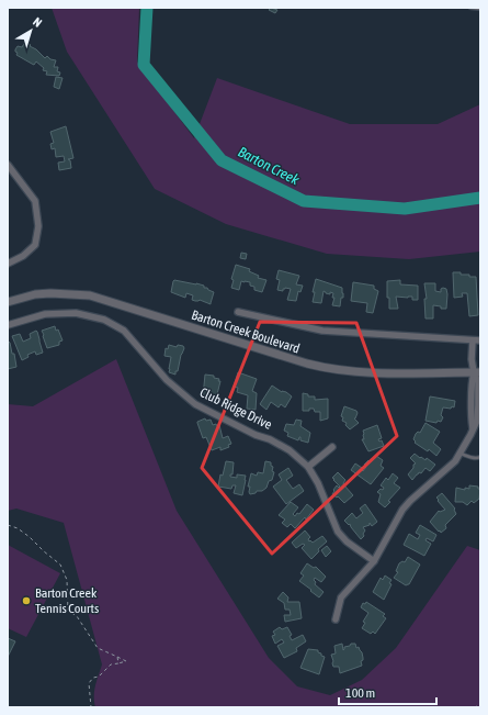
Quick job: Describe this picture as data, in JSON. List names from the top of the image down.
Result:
{
  "streets": {
    "street": ["Barton Creek Boulevard", "Club Ridge Drive"]
  },
  "water": ["Barton Creek"],
  "places": ["Barton Creek Tennis Courts"],
  "scale_bar": "100 m",
  "north": "top right"
}
